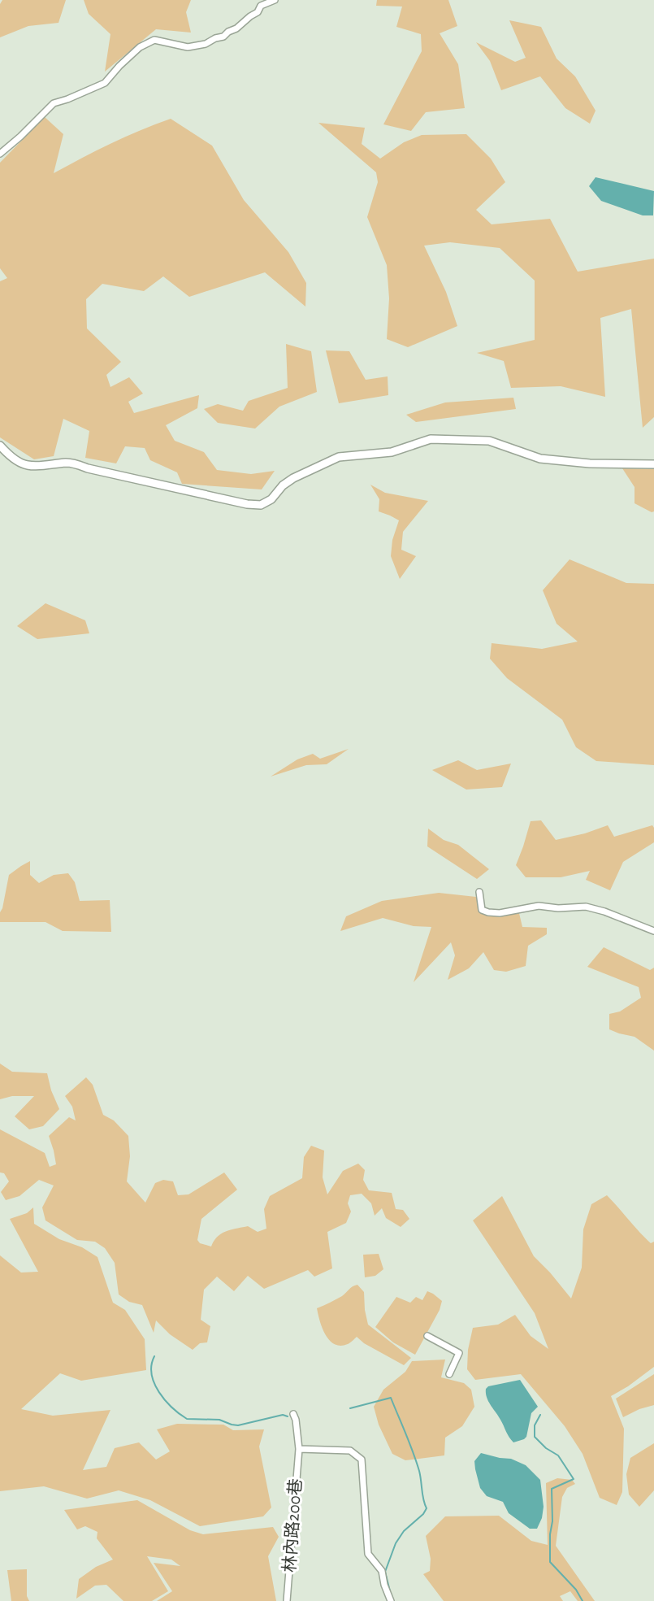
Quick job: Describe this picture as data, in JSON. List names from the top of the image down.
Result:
{
  "streets": {
    "street": ["林內路200巷"]
  }
}
